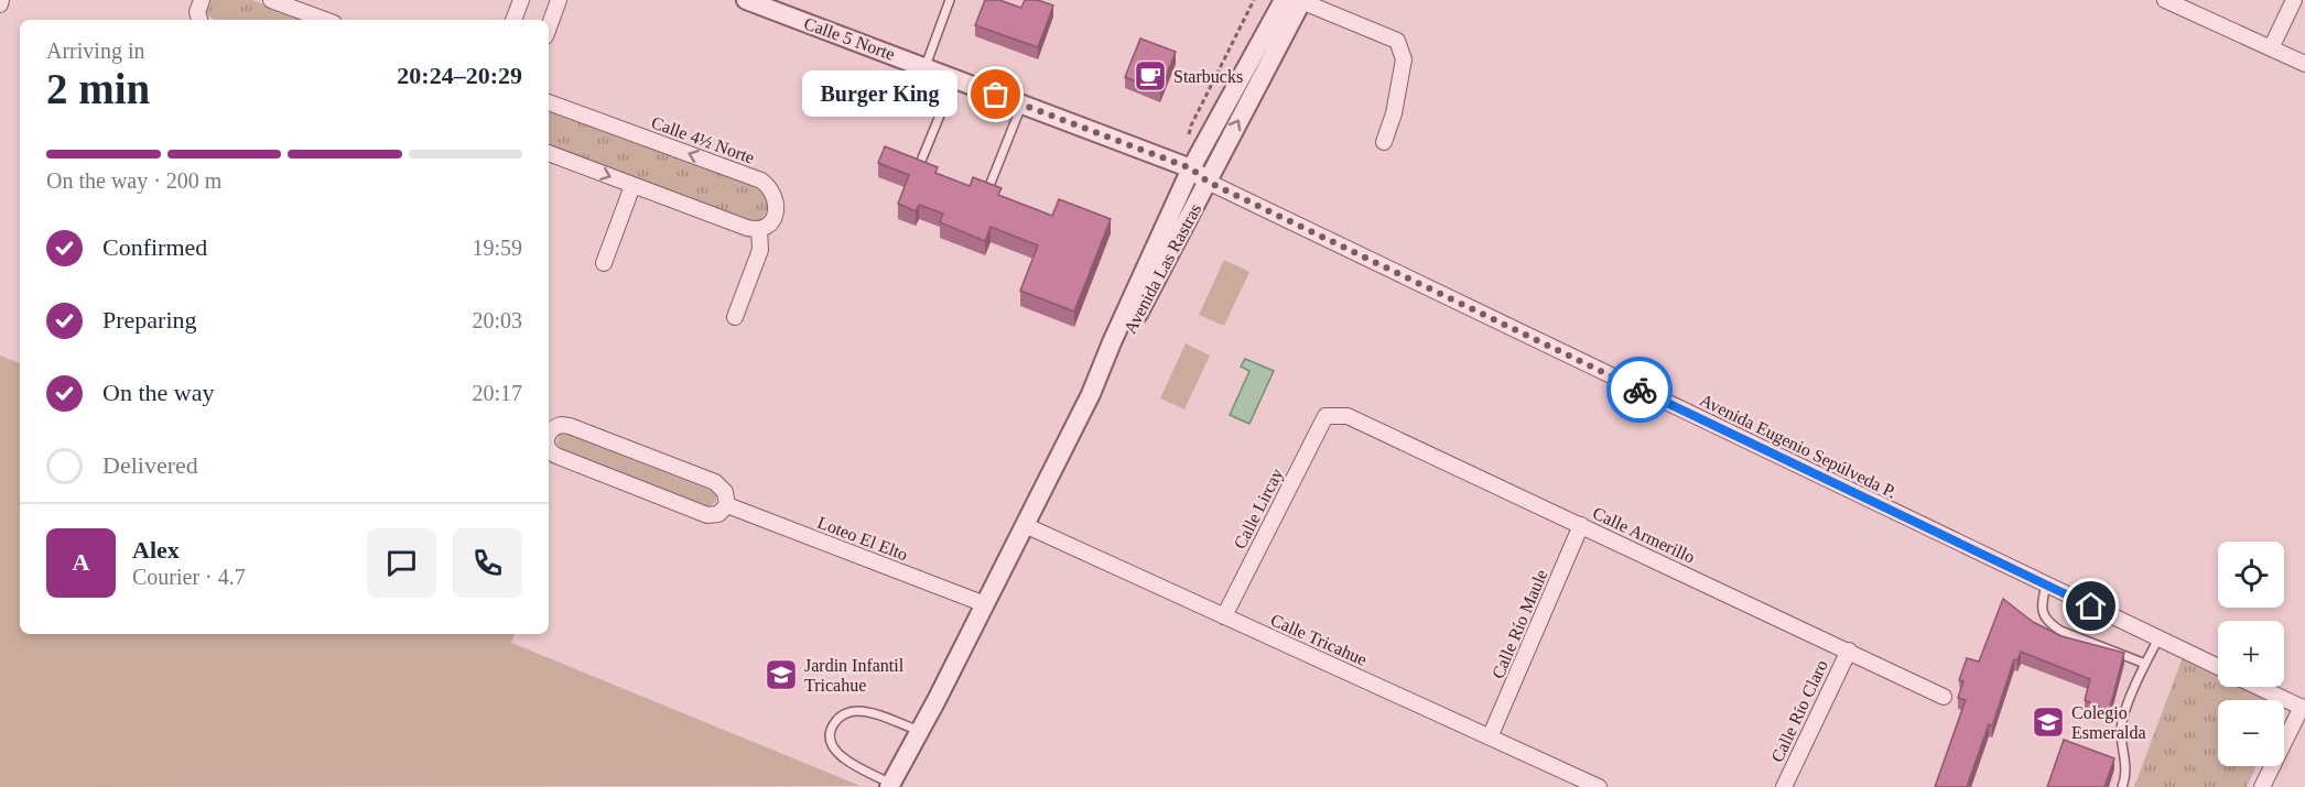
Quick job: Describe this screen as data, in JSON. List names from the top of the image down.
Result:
{
  "streets": {
    "street": [
      "Calle 5 Norte",
      "Calle 4½ Norte",
      "Avenida Las Rastras",
      "Avenida Eugenio Sepúlveda P.",
      "Calle Lircay",
      "Calle Armerillo",
      "Loteo El Elto",
      "Calle Río Maule",
      "Calle Tricahue",
      "Calle Río Claro"
    ]
  },
  "crossings": [
    ["Calle 5 Norte", "Avenida Las Rastras"],
    ["Calle 5 Norte", "Avenida Eugenio Sepúlveda P."],
    ["Avenida Las Rastras", "Avenida Eugenio Sepúlveda P."],
    ["Avenida Las Rastras", "Loteo El Elto"],
    ["Avenida Las Rastras", "Calle Tricahue"],
    ["Calle Lircay", "Calle Armerillo"],
    ["Calle Lircay", "Calle Tricahue"],
    ["Calle Armerillo", "Calle Río Maule"],
    ["Calle Armerillo", "Calle Río Claro"],
    ["Calle Río Maule", "Calle Tricahue"]
  ],
  "places": {
    "cafe": ["Starbucks"],
    "other": ["Burger King"],
    "school or university": ["Jardin Infantil Tricahue", "Colegio Esmeralda"]
  },
  "page": {
    "heading": ["2 min", "Arriving in", "20:24–20:29"],
    "panel": ["Alex", "Courier · 4.7"],
    "bubble": "Burger King",
    "bar": "On the way · 200 m",
    "list": [
      ["Confirmed", "19:59"],
      ["Preparing", "20:03"],
      ["On the way", "20:17"],
      "Delivered"
    ],
    "round": "A",
    "map_buttons": ["+", "−"]
  }
}
